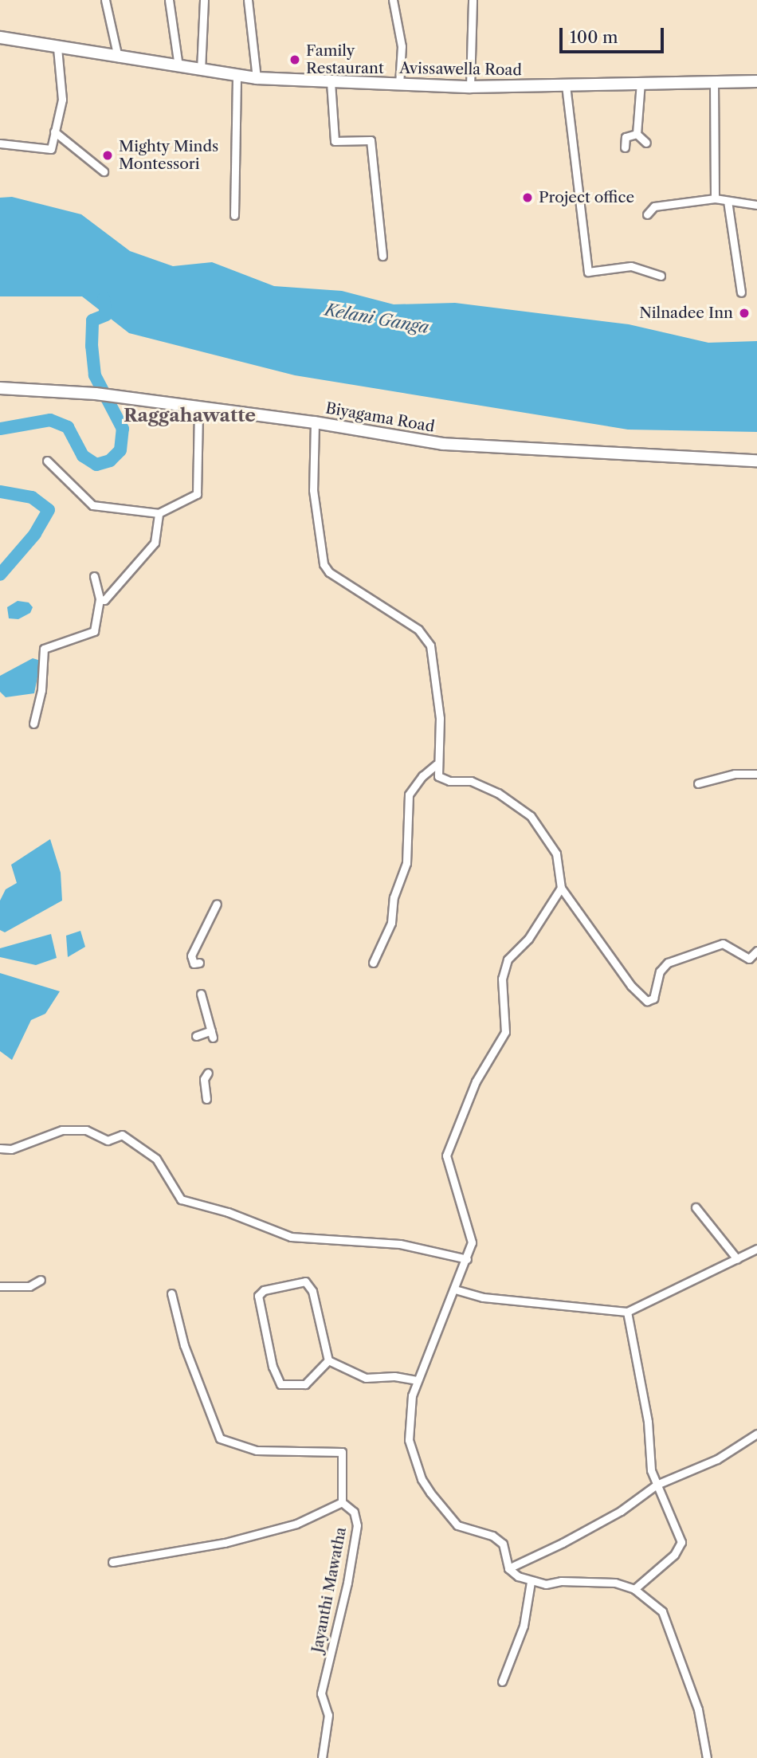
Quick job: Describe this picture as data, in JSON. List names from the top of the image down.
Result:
{
  "streets": {
    "main road": ["Avissawella Road", "Biyagama Road"],
    "street": ["Jayanthi Mawatha"]
  },
  "districts": ["Raggahawatte"],
  "water": ["Kelani Ganga"],
  "places": [
    "Family Restaurant",
    "Mighty Minds Montessori",
    "Project office",
    "Nilnadee Inn"
  ],
  "scale_bar": "100 m"
}
